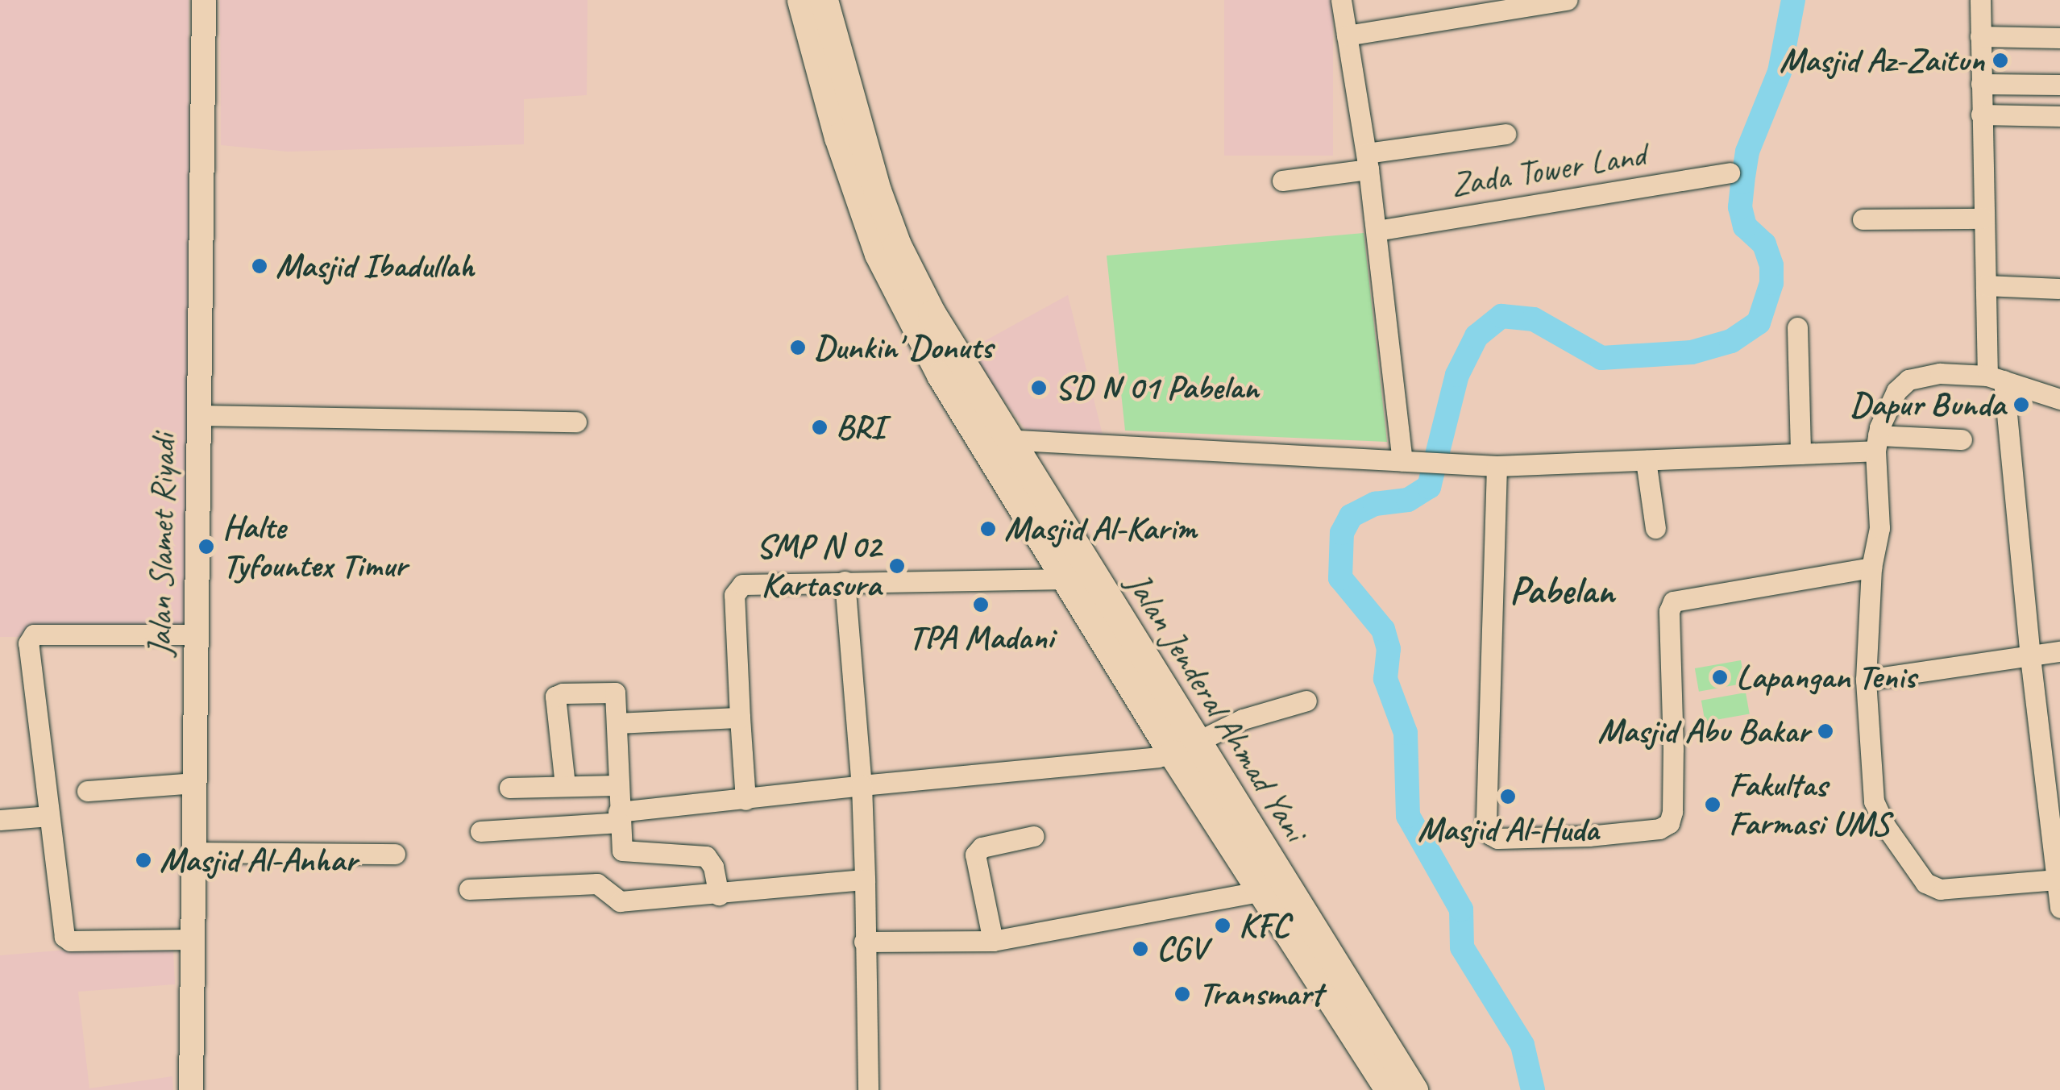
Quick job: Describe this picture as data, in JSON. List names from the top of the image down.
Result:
{
  "streets": {
    "highway": ["Jalan Jenderal Ahmad Yani"],
    "main road": ["Jalan Slamet Riyadi"],
    "street": ["Zada Tower Land"]
  },
  "districts": ["Pabelan"],
  "places": [
    "Masjid Az-Zaitun",
    "Masjid Ibadullah",
    "Dunkin' Donuts",
    "SD N 01 Pabelan",
    "Dapur Bunda",
    "BRI",
    "Masjid Al-Karim",
    "Halte Tyfountex Timur",
    "SMP N 02 Kartasura",
    "TPA Madani",
    "Lapangan Tenis",
    "Masjid Abu Bakar",
    "Masjid Al-Huda",
    "Fakultas Farmasi UMS",
    "Masjid Al-Anhar",
    "KFC",
    "CGV",
    "Transmart"
  ]
}
